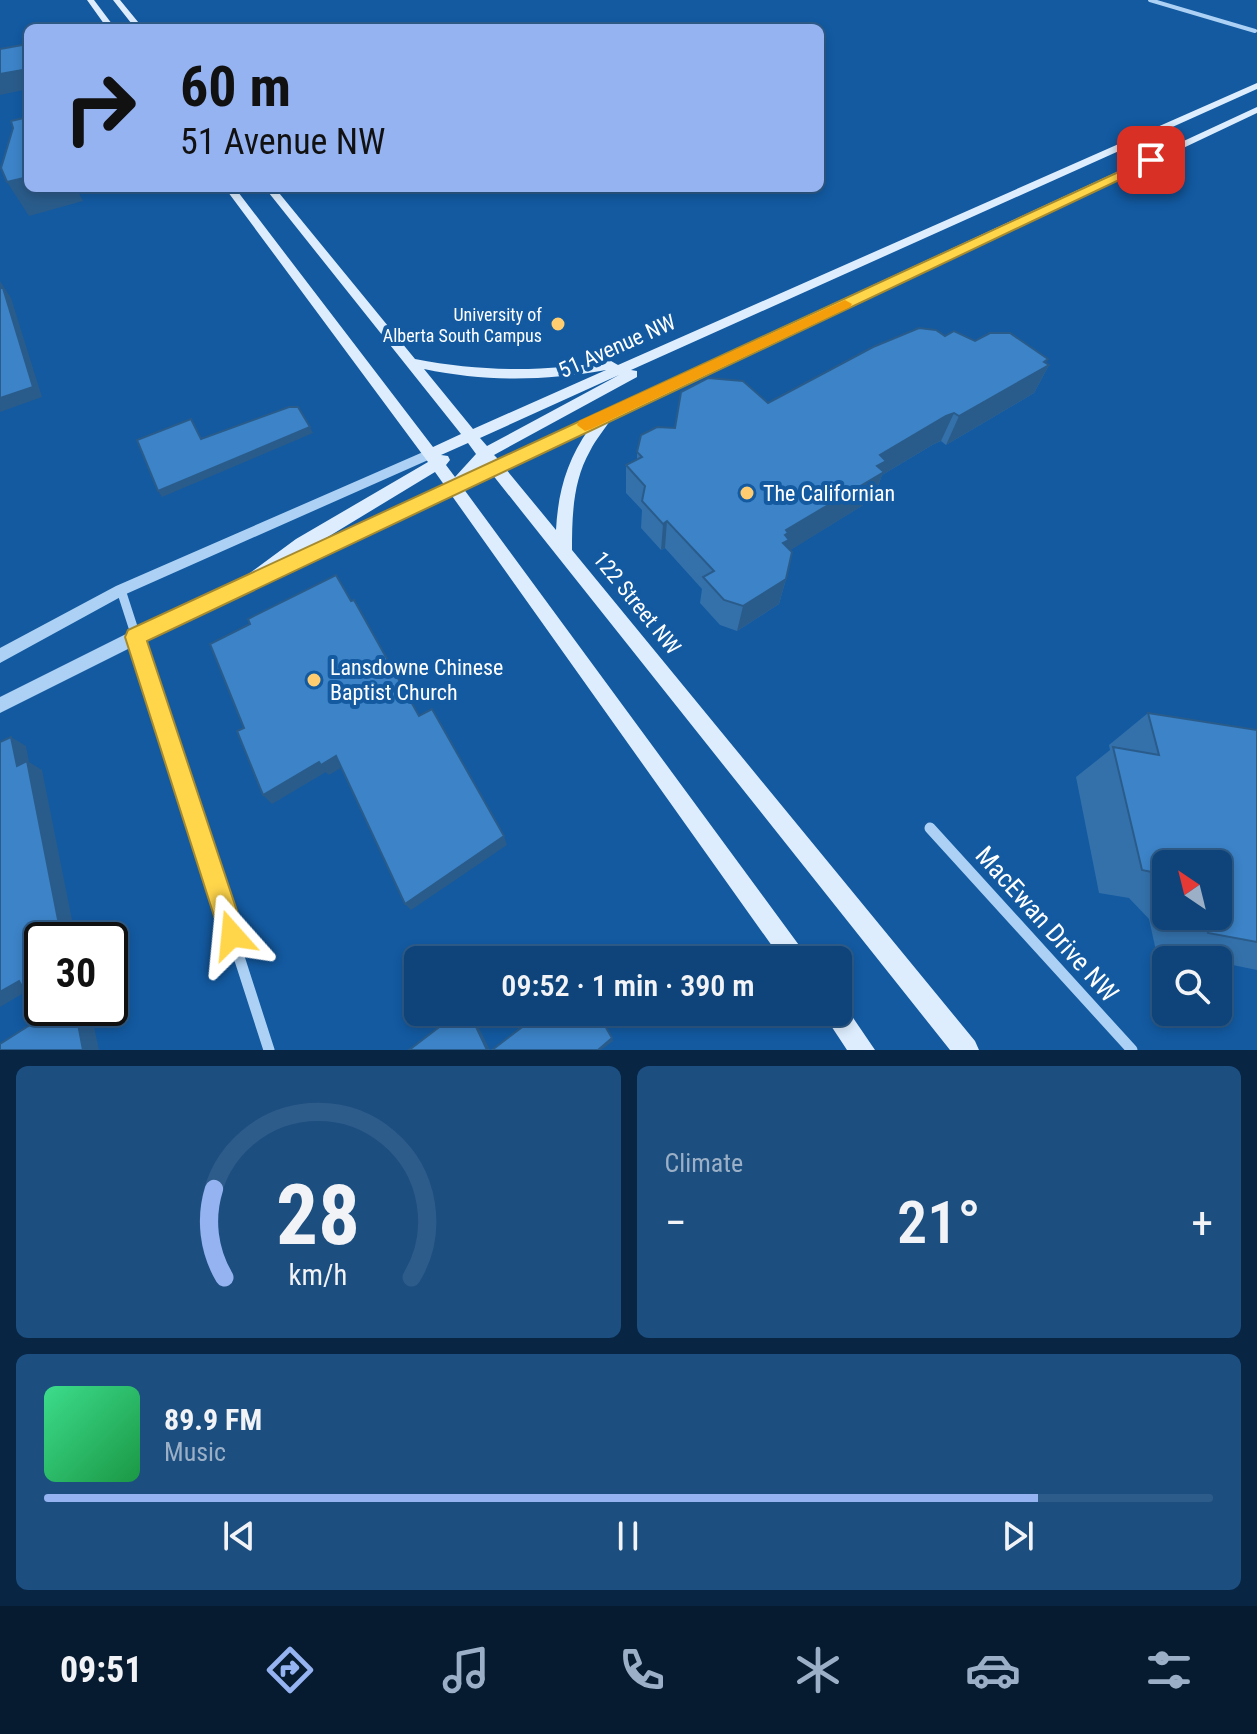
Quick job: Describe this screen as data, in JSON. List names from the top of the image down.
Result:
{
  "streets": {
    "main road": ["51 Avenue NW", "122 Street NW"],
    "street": ["MacEwan Drive NW"]
  },
  "crossings": [
    ["51 Avenue NW", "122 Street NW"]
  ],
  "places": ["University of Alberta South Campus", "The Californian", "Lansdowne Chinese Baptist Church"],
  "north": "top left",
  "page": {
    "turn": ["60 m", "51 Avenue NW"],
    "limit": "30",
    "trip": "09:52 · 1 min · 390 m",
    "tile": "Climate",
    "heat": ["−", "21°", "+"],
    "song": ["89.9 FM", "Music"],
    "tabs": "09:51",
    "gauge": ["28", "km/h"]
  }
}
